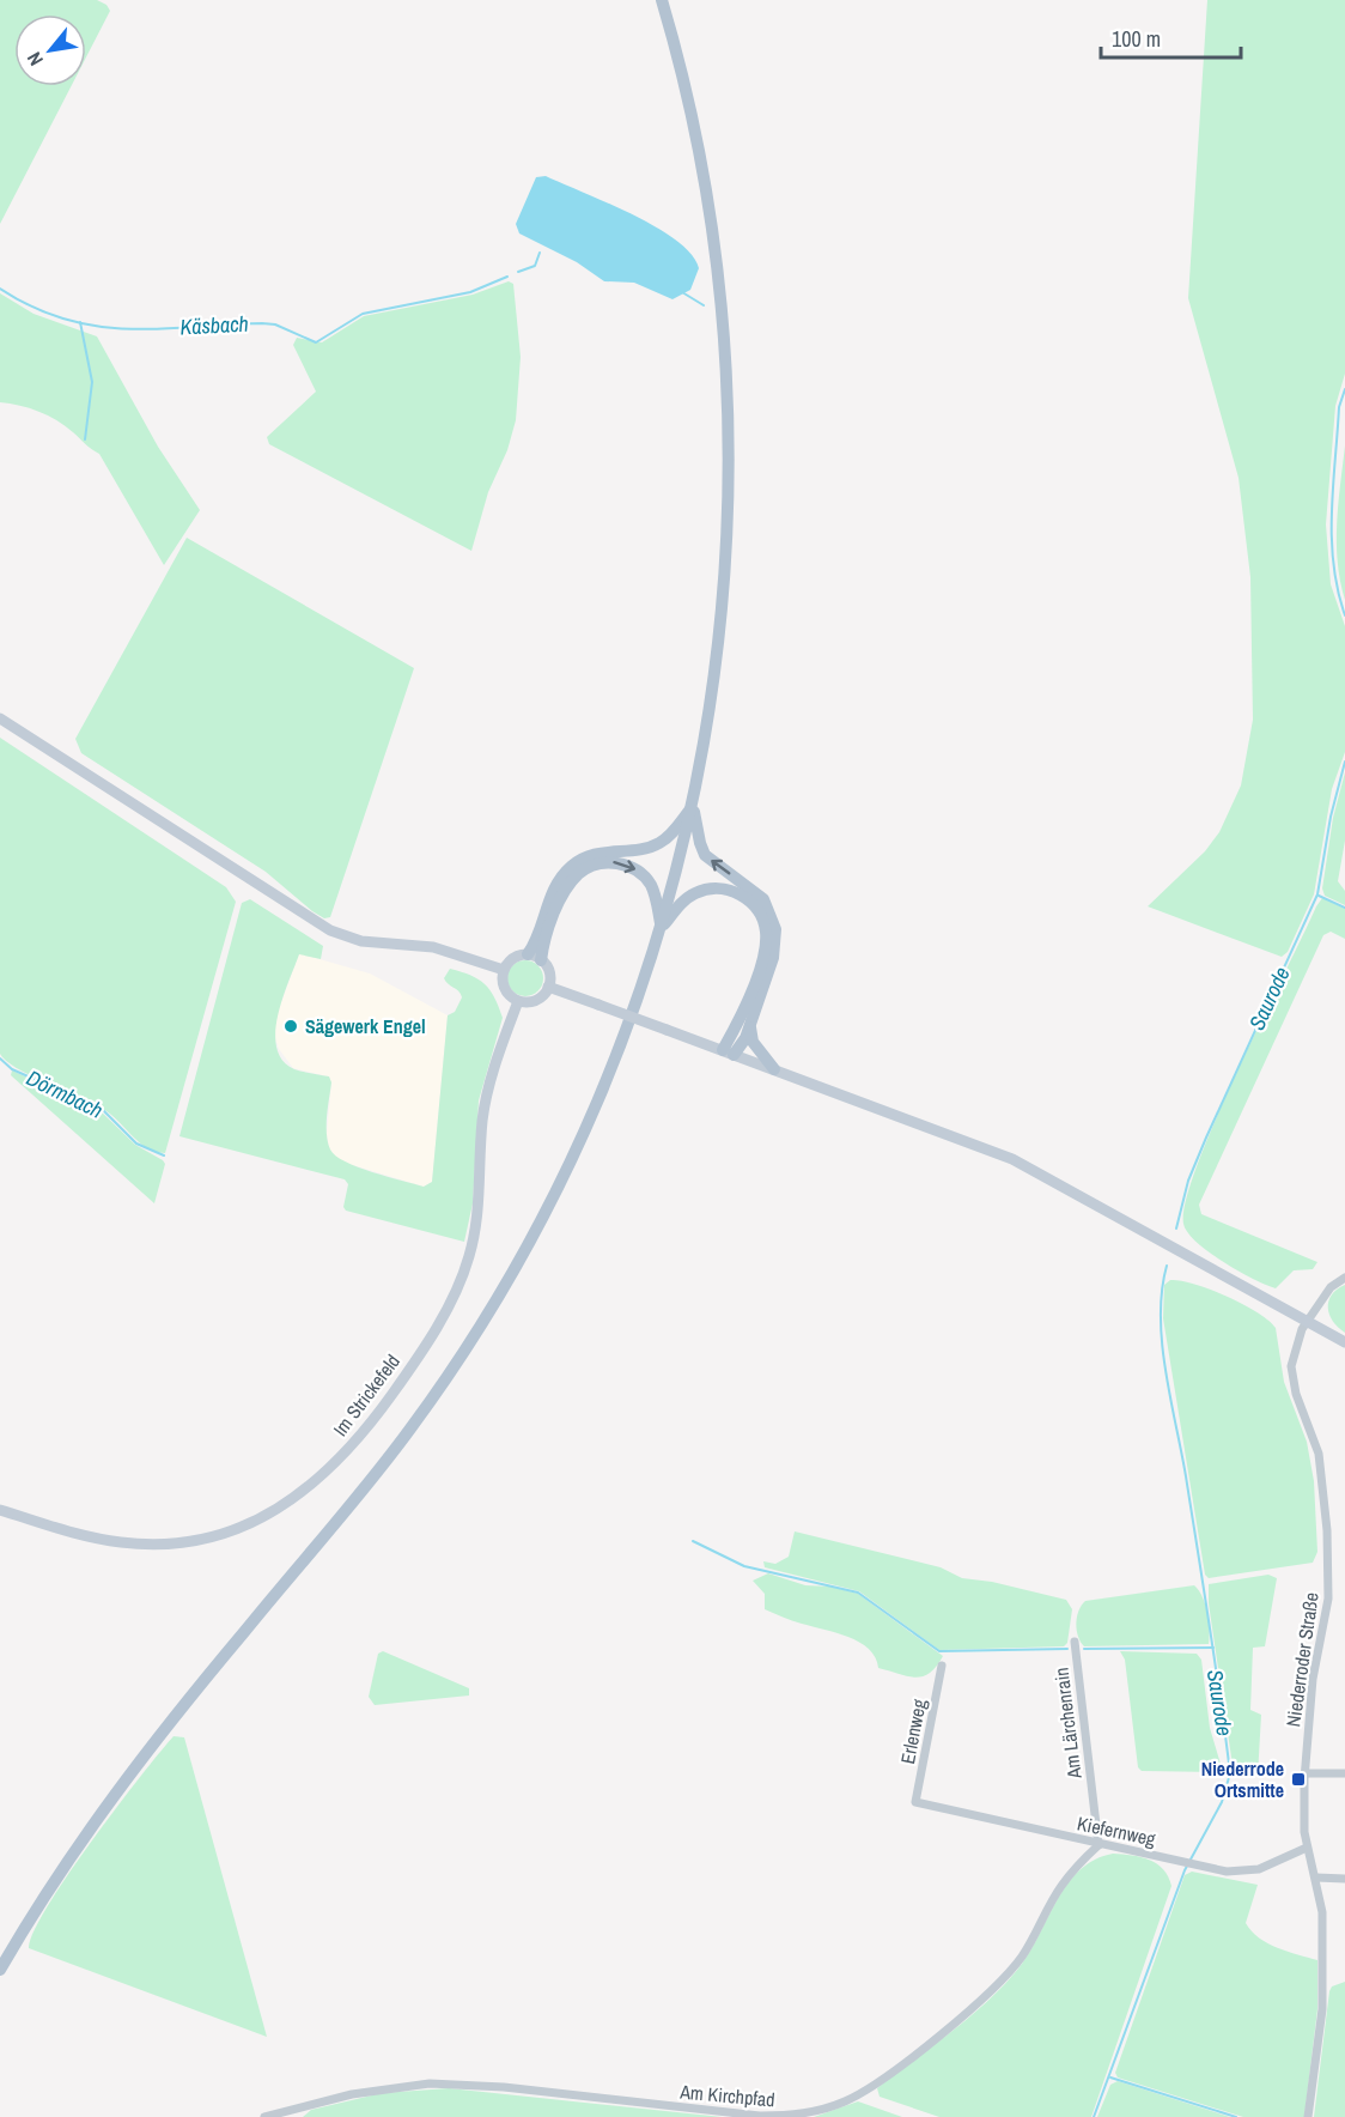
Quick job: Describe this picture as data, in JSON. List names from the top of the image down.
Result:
{
  "streets": {
    "main road": ["Im Strickefeld"],
    "street": [
      "Niederroder Straße",
      "Am Lärchenrain",
      "Erlenweg",
      "Kiefernweg",
      "Am Kirchpfad"
    ]
  },
  "crossings": [
    ["Niederroder Straße", "Kiefernweg"],
    ["Am Lärchenrain", "Kiefernweg"],
    ["Am Lärchenrain", "Am Kirchpfad"],
    ["Erlenweg", "Kiefernweg"],
    ["Kiefernweg", "Am Kirchpfad"]
  ],
  "water": ["Käsbach", "Saurode", "Dörmbach"],
  "places": {
    "other": ["Sägewerk Engel"],
    "transit": ["Niederrode Ortsmitte"]
  },
  "scale_bar": "100 m",
  "north": "bottom left"
}
